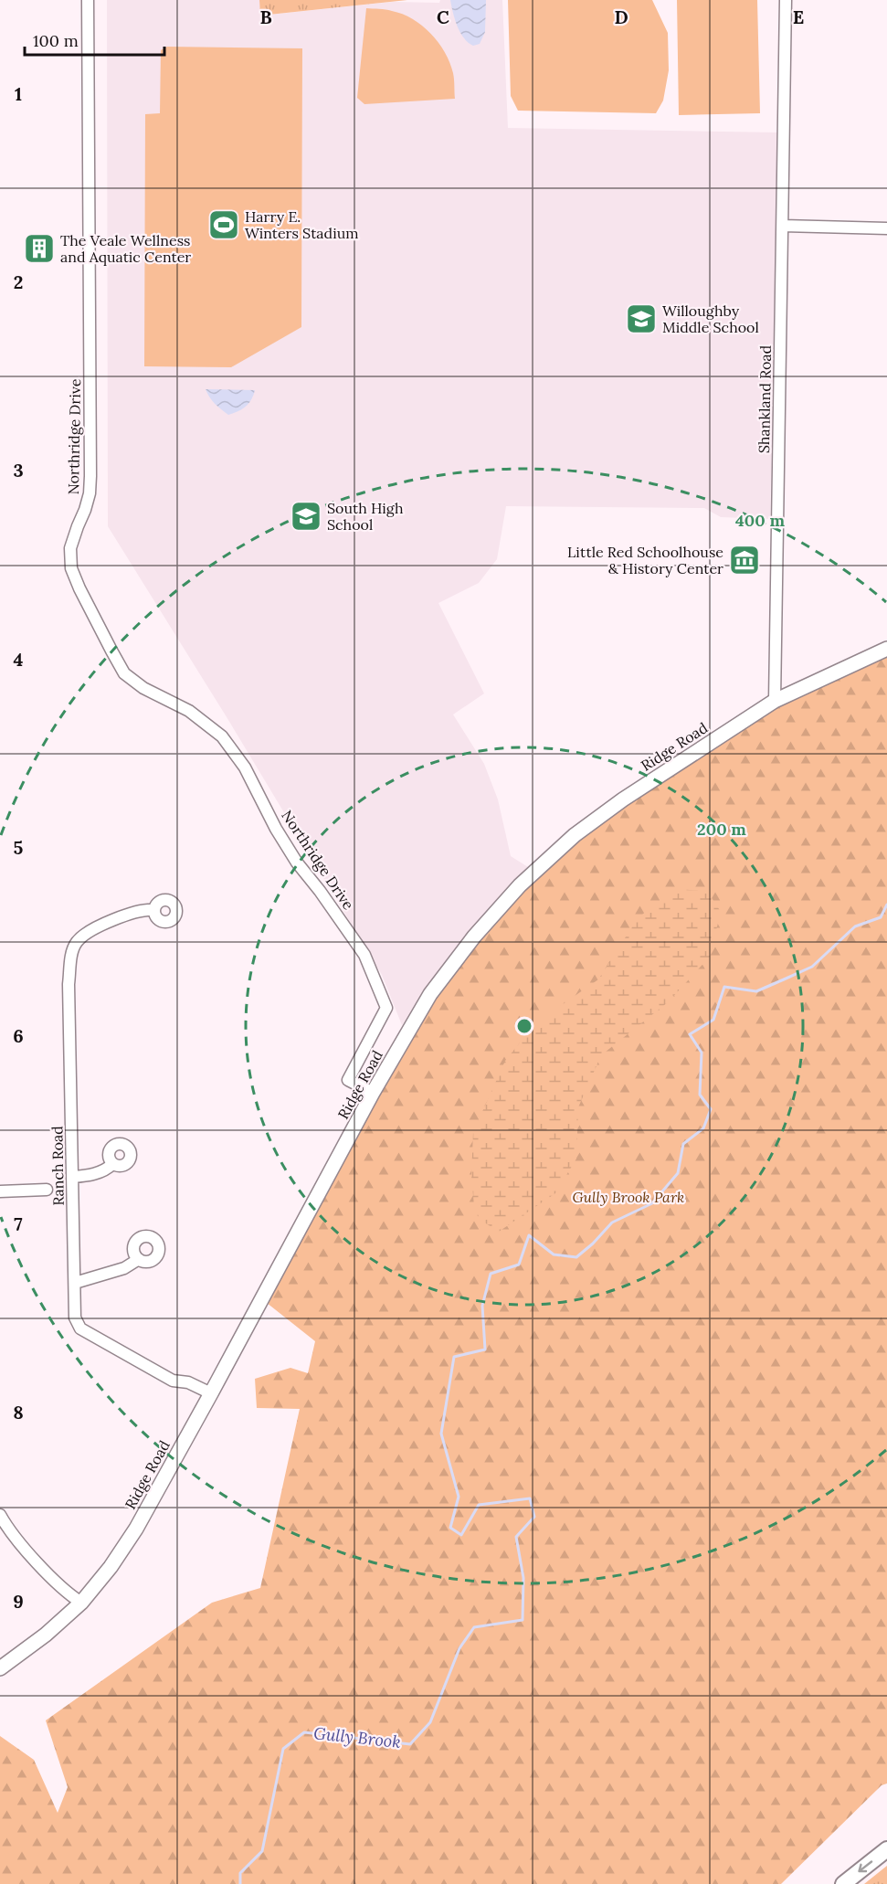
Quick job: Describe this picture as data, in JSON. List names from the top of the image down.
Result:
{
  "streets": {
    "main road": ["Ridge Road"],
    "street": ["Shankland Road", "Northridge Drive", "Ranch Road"]
  },
  "crossings": [
    ["Shankland Road", "Ridge Road"],
    ["Northridge Drive", "Ridge Road"],
    ["Ridge Road", "Ranch Road"]
  ],
  "water": ["Gully Brook"],
  "parks": ["Gully Brook Park"],
  "places": {
    "sports": ["Harry E. Winters Stadium"],
    "building": ["The Veale Wellness and Aquatic Center"],
    "school or university": ["Willoughby Middle School", "South High School"],
    "museum": ["Little Red Schoolhouse & History Center"]
  },
  "scale_bar": "100 m",
  "grid": {
    "columns": [
      "B",
      "C",
      "D",
      "E"
    ],
    "rows": [
      "1",
      "2",
      "3",
      "4",
      "5",
      "6",
      "7",
      "8",
      "9"
    ]
  },
  "rings": ["400 m", "200 m"]
}
